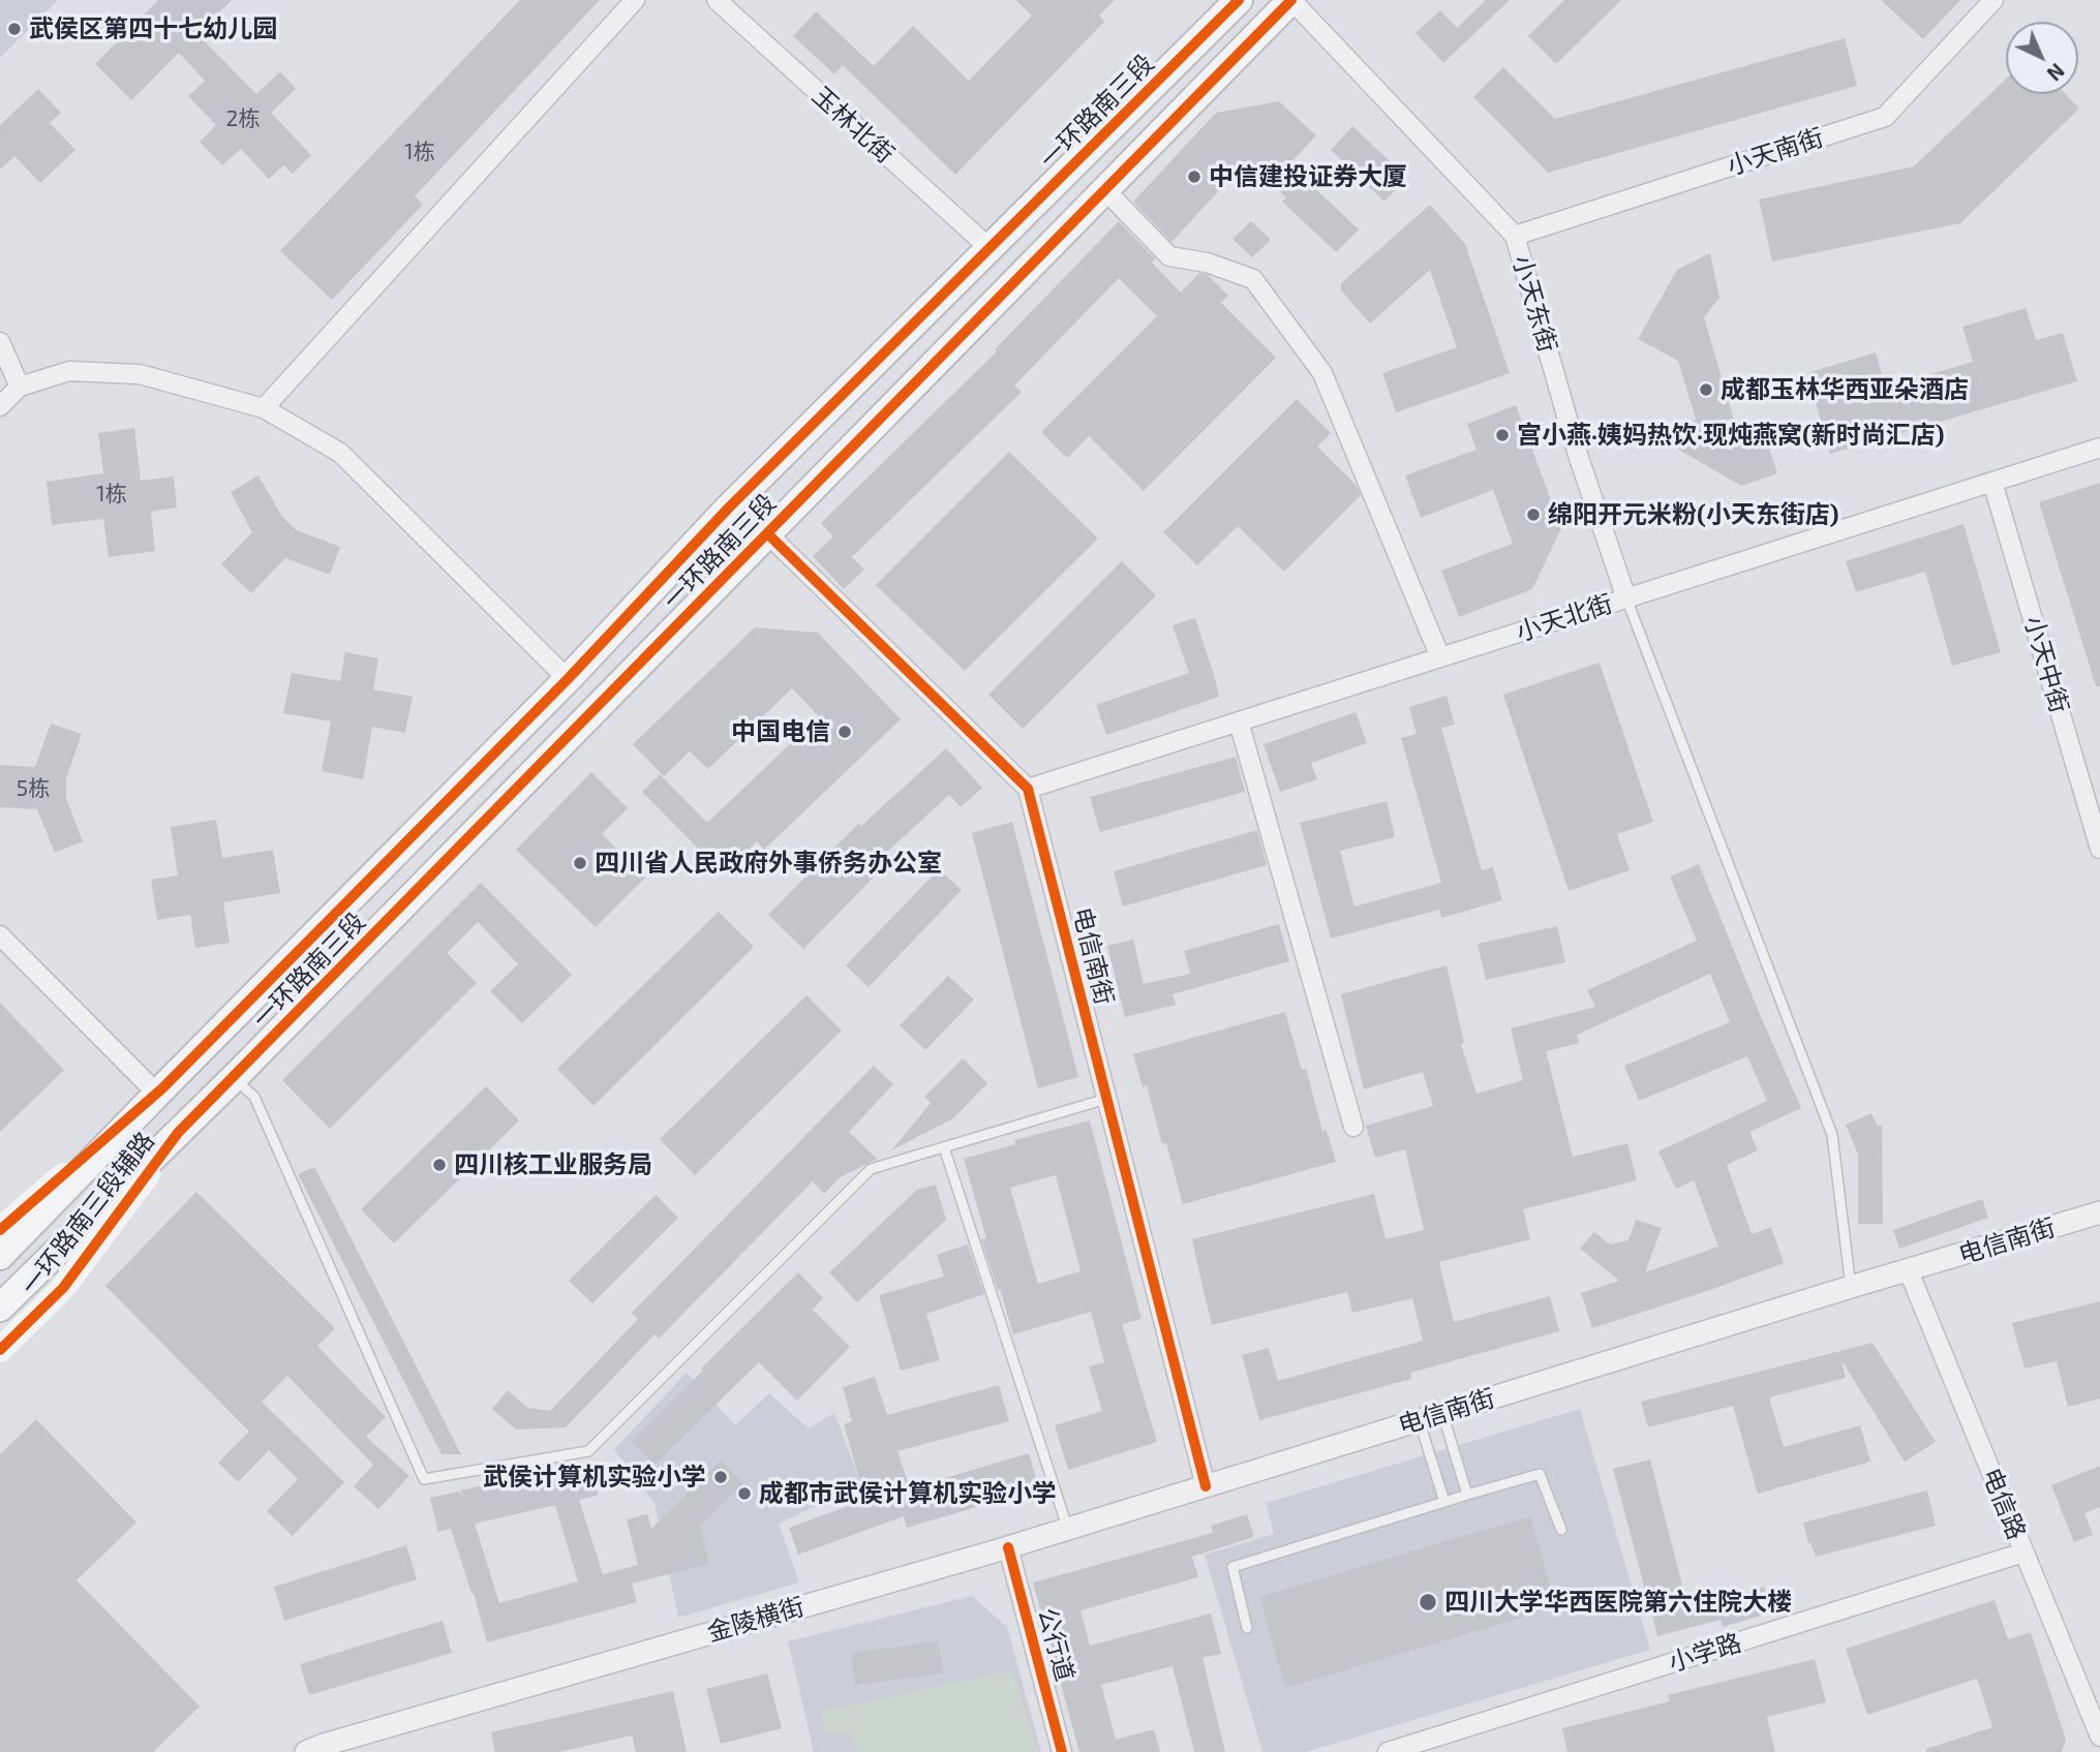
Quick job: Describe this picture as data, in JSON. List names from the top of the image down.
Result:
{
  "streets": {
    "main road": ["一环路南三段", "一环路南三段辅路"],
    "street": [
      "玉林北街",
      "小天南街",
      "小天东街",
      "小天北街",
      "小天中街",
      "电信南街",
      "电信路",
      "金陵横街",
      "公行道",
      "小学路"
    ]
  },
  "crossings": [
    ["一环路南三段", "玉林北街"],
    ["一环路南三段", "小天东街"],
    ["一环路南三段", "一环路南三段辅路"],
    ["小天南街", "小天东街"],
    ["小天东街", "小天北街"],
    ["小天北街", "小天中街"],
    ["小天北街", "电信南街"],
    ["电信南街", "电信路"],
    ["电信南街", "金陵横街"],
    ["电信路", "小学路"],
    ["金陵横街", "公行道"]
  ],
  "places": [
    "武侯区第四十七幼儿园",
    "中信建投证券大厦",
    "成都玉林华西亚朵酒店",
    "宫小燕·姨妈热饮·现炖燕窝(新时尚汇店)",
    "绵阳开元米粉(小天东街店)",
    "中国电信",
    "四川省人民政府外事侨务办公室",
    "四川核工业服务局",
    "武侯计算机实验小学",
    "成都市武侯计算机实验小学",
    "四川大学华西医院第六住院大楼"
  ],
  "house_numbers": [
    "2栋",
    "1栋",
    "1栋",
    "5栋"
  ],
  "north": "bottom right"
}
